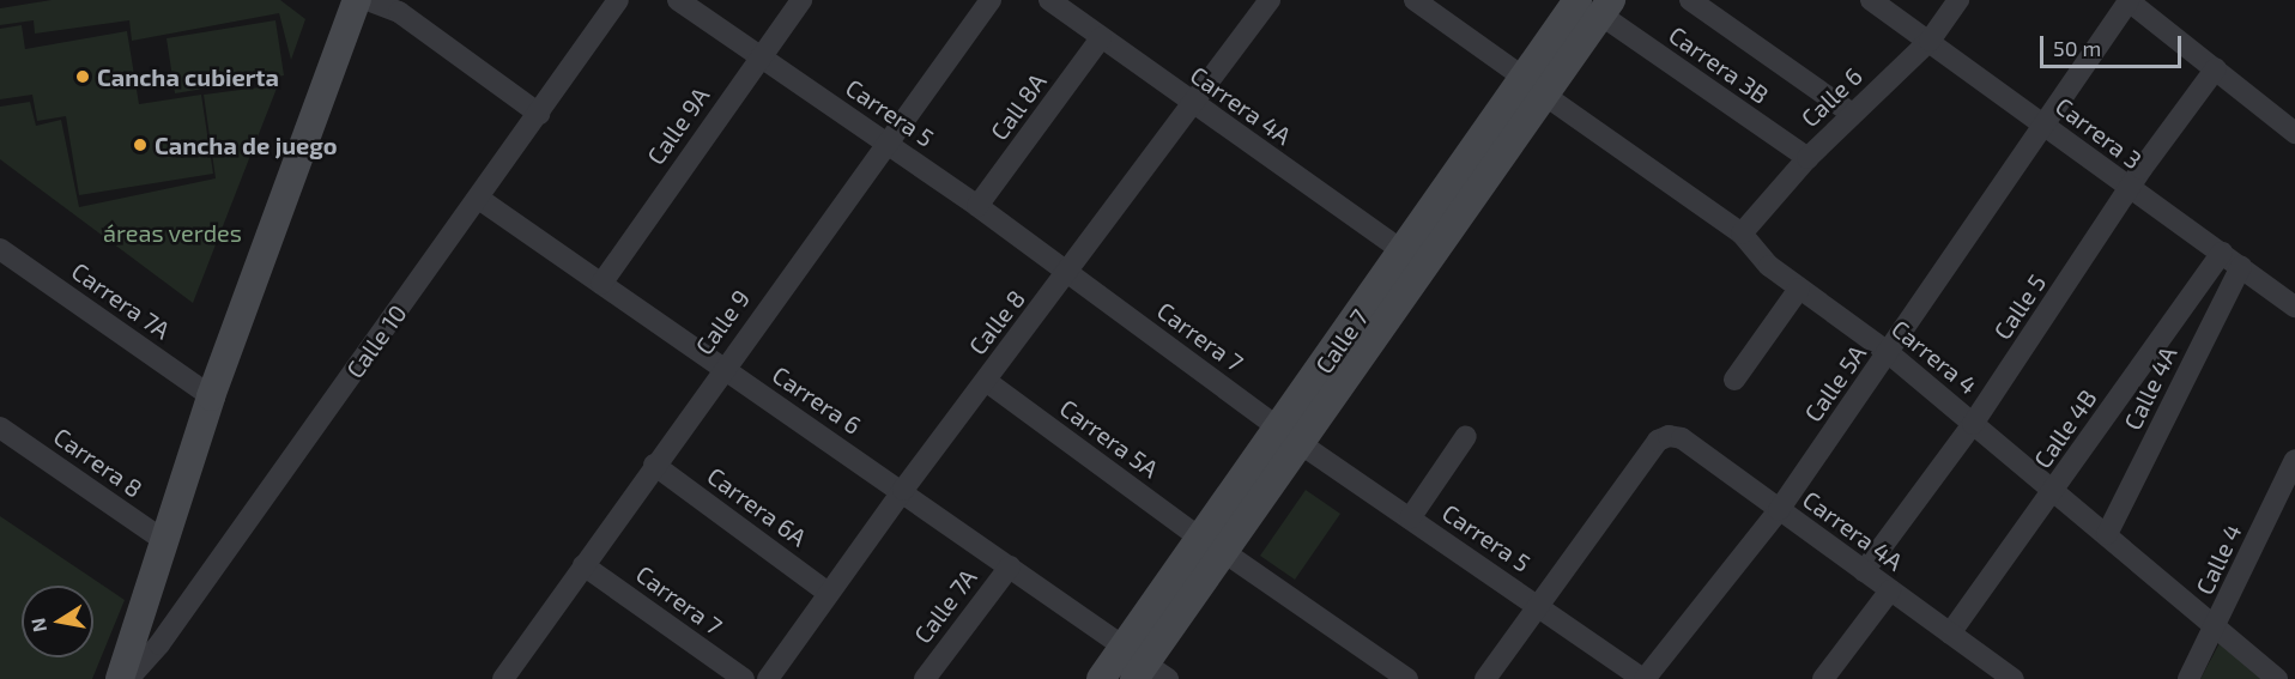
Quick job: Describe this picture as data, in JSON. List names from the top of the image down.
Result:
{
  "streets": {
    "main road": ["Calle 7"],
    "street": [
      "Carrera 3B",
      "Calle 6",
      "Carrera 4A",
      "Call 8A",
      "Carrera 5",
      "Calle 9A",
      "Carrera 3",
      "Carrera 7A",
      "Calle 5",
      "Calle 9",
      "Calle 8",
      "Carrera 7",
      "Calle 10",
      "Carrera 4",
      "Calle 5A",
      "Calle 4A",
      "Carrera 6",
      "Calle 4B",
      "Carrera 5A",
      "Carrera 8",
      "Carrera 6A",
      "Calle 4",
      "Calle 7A"
    ]
  },
  "crossings": [
    ["Carrera 3B", "Calle 6"],
    ["Carrera 3B", "Calle 7"],
    ["Calle 6", "Carrera 3"],
    ["Calle 6", "Carrera 4"],
    ["Carrera 4A", "Call 8A"],
    ["Carrera 4A", "Carrera 5"],
    ["Carrera 4A", "Calle 5"],
    ["Carrera 4A", "Calle 8"],
    ["Carrera 4A", "Calle 7"],
    ["Carrera 4A", "Calle 5A"],
    ["Carrera 4A", "Calle 4B"],
    ["Call 8A", "Carrera 5"],
    ["Carrera 5", "Calle 9A"],
    ["Carrera 5", "Calle 9"],
    ["Carrera 5", "Calle 8"],
    ["Carrera 5", "Carrera 7"],
    ["Carrera 5", "Calle 7"],
    ["Carrera 5", "Calle 5A"],
    ["Calle 9A", "Carrera 6"],
    ["Carrera 3", "Calle 5"],
    ["Carrera 3", "Calle 5A"],
    ["Carrera 3", "Calle 4A"],
    ["Carrera 3", "Calle 4B"],
    ["Calle 5", "Carrera 4"],
    ["Calle 9", "Carrera 7"],
    ["Calle 9", "Carrera 6"],
    ["Calle 9", "Carrera 6A"],
    ["Calle 8", "Carrera 7"],
    ["Calle 8", "Carrera 6"],
    ["Calle 8", "Carrera 5A"],
    ["Calle 8", "Carrera 6A"],
    ["Carrera 7", "Calle 7"],
    ["Calle 10", "Carrera 6"],
    ["Calle 7", "Carrera 4"],
    ["Calle 7", "Carrera 6"],
    ["Calle 7", "Carrera 5A"],
    ["Carrera 4", "Calle 5A"],
    ["Carrera 4", "Calle 4A"],
    ["Carrera 4", "Calle 4B"],
    ["Carrera 4", "Calle 4"],
    ["Carrera 6", "Calle 7A"]
  ],
  "parks": ["áreas verdes"],
  "places": ["Cancha cubierta", "Cancha de juego"],
  "scale_bar": "50 m",
  "north": "left"
}
